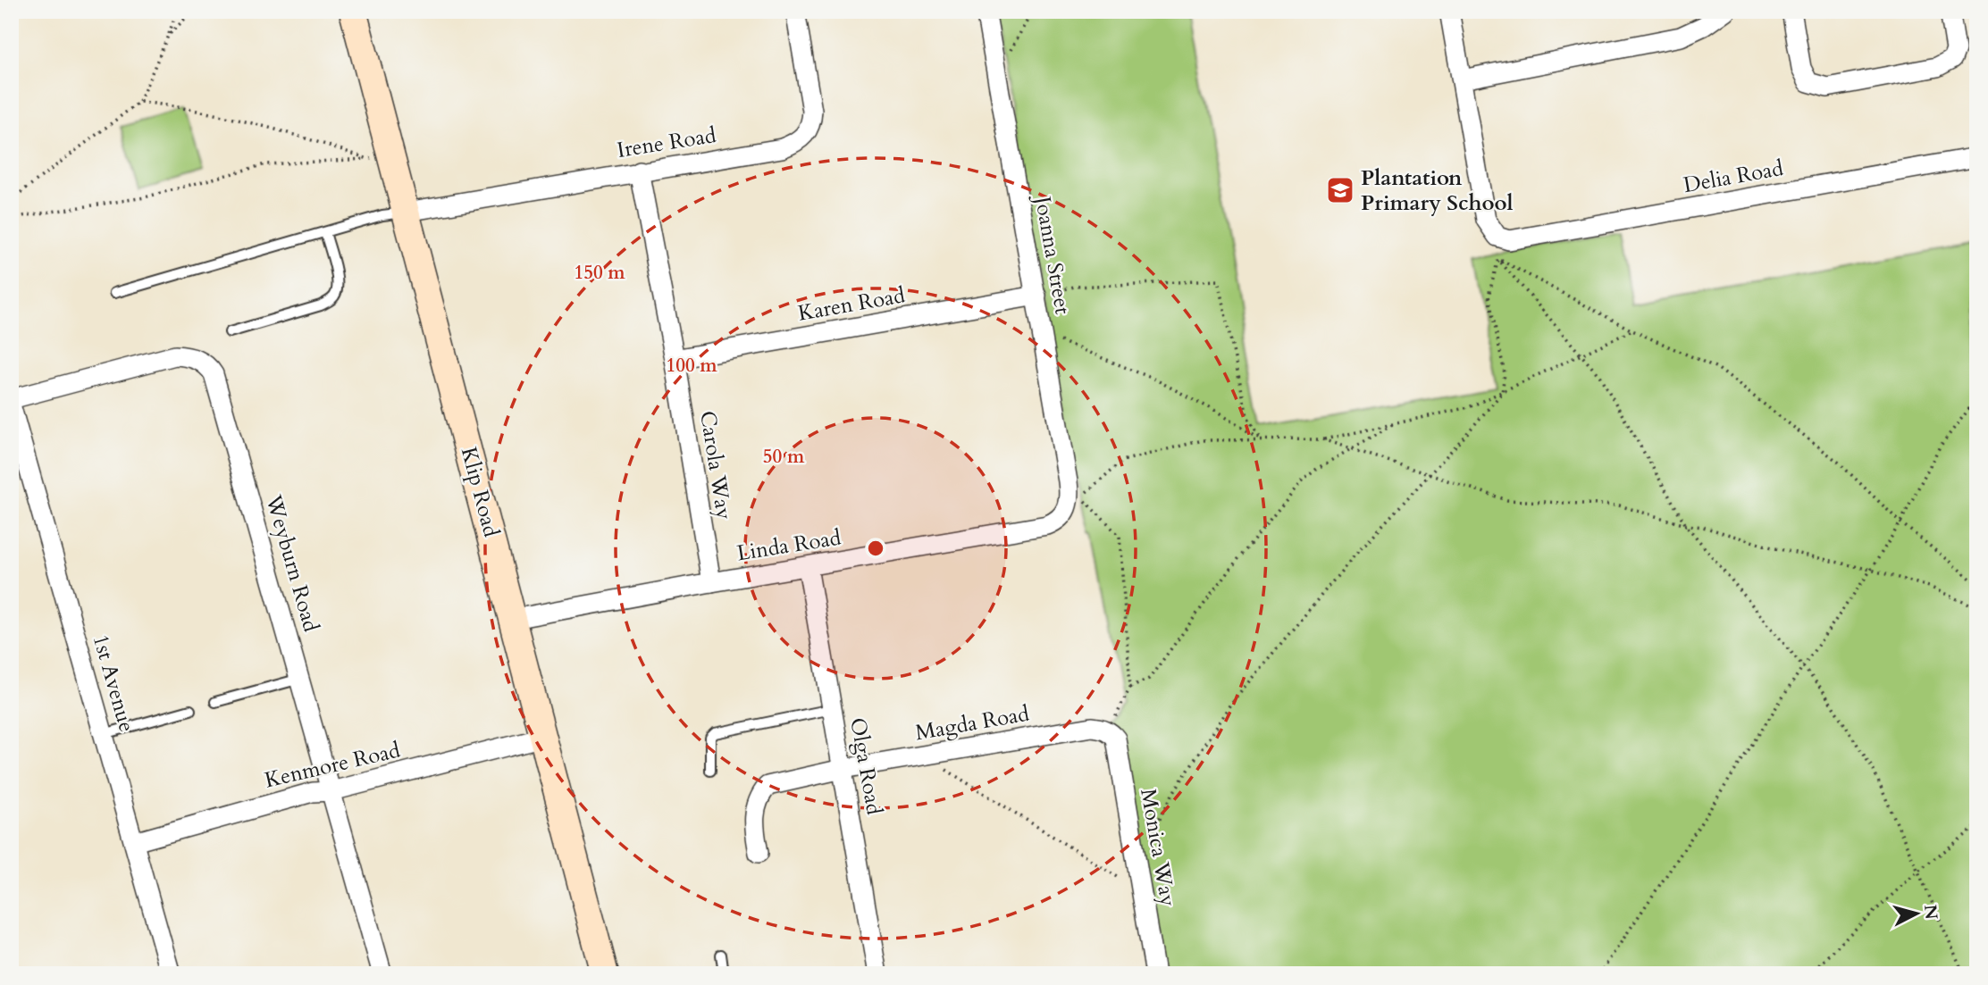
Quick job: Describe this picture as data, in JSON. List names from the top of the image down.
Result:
{
  "streets": {
    "street": [
      "Irene Road",
      "Delia Road",
      "Joanna Street",
      "Karen Road",
      "Carola Way",
      "Klip Road",
      "Linda Road",
      "Weyburn Road",
      "1st Avenue",
      "Magda Road",
      "Kenmore Road",
      "Olga Road",
      "Monica Way"
    ]
  },
  "crossings": [
    ["Irene Road", "Carola Way"],
    ["Irene Road", "Klip Road"],
    ["Joanna Street", "Karen Road"],
    ["Joanna Street", "Linda Road"],
    ["Karen Road", "Carola Way"],
    ["Carola Way", "Linda Road"],
    ["Klip Road", "Linda Road"],
    ["Klip Road", "Kenmore Road"],
    ["Linda Road", "Olga Road"],
    ["Weyburn Road", "Kenmore Road"],
    ["1st Avenue", "Kenmore Road"],
    ["Magda Road", "Olga Road"],
    ["Magda Road", "Monica Way"]
  ],
  "places": {
    "school or university": ["Plantation Primary School"]
  },
  "north": "right",
  "rings": ["150 m", "100 m", "50 m"]
}
